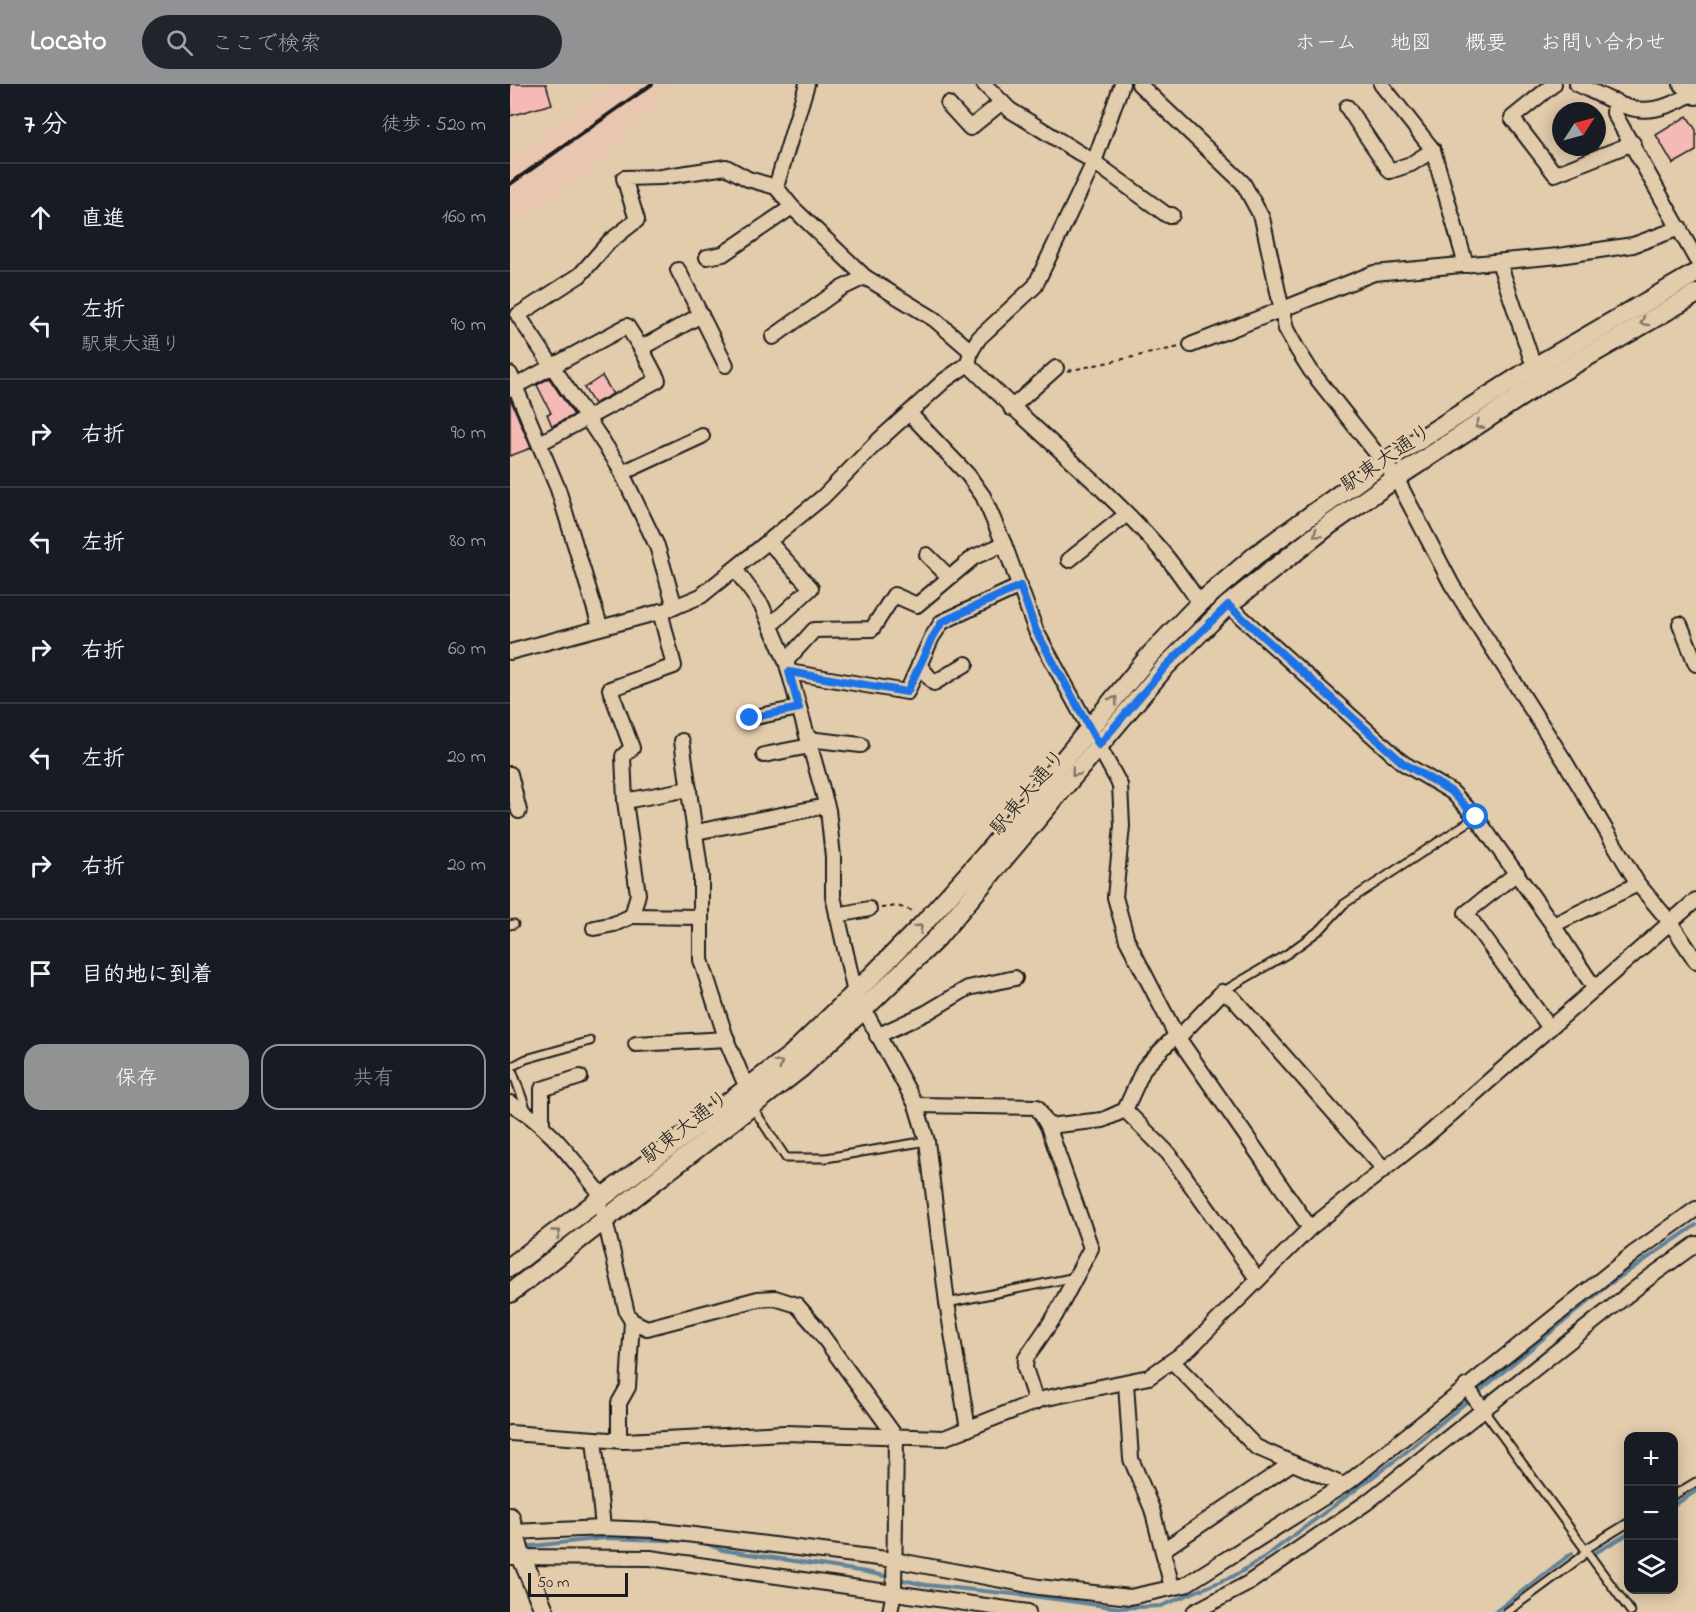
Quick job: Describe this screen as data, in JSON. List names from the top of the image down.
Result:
{
  "streets": {
    "street": ["駅東大通り"]
  },
  "scale_bar": "50 m",
  "north": "top right",
  "page": {
    "header": "Locato",
    "search": "ここで検索",
    "nav": [
      "ホーム",
      "地図",
      "概要",
      "お問い合わせ"
    ],
    "heading": ["7 分", "徒歩 · 520 m"],
    "list": [
      ["直進", "160 m"],
      ["左折", "駅東大通り", "90 m"],
      ["右折", "90 m"],
      ["左折", "80 m"],
      ["右折", "60 m"],
      ["左折", "20 m"],
      ["右折", "20 m"],
      "目的地に到着"
    ],
    "buttons": ["保存", "共有"],
    "map_buttons": ["+", "−"],
    "scale": "50 m"
  }
}
